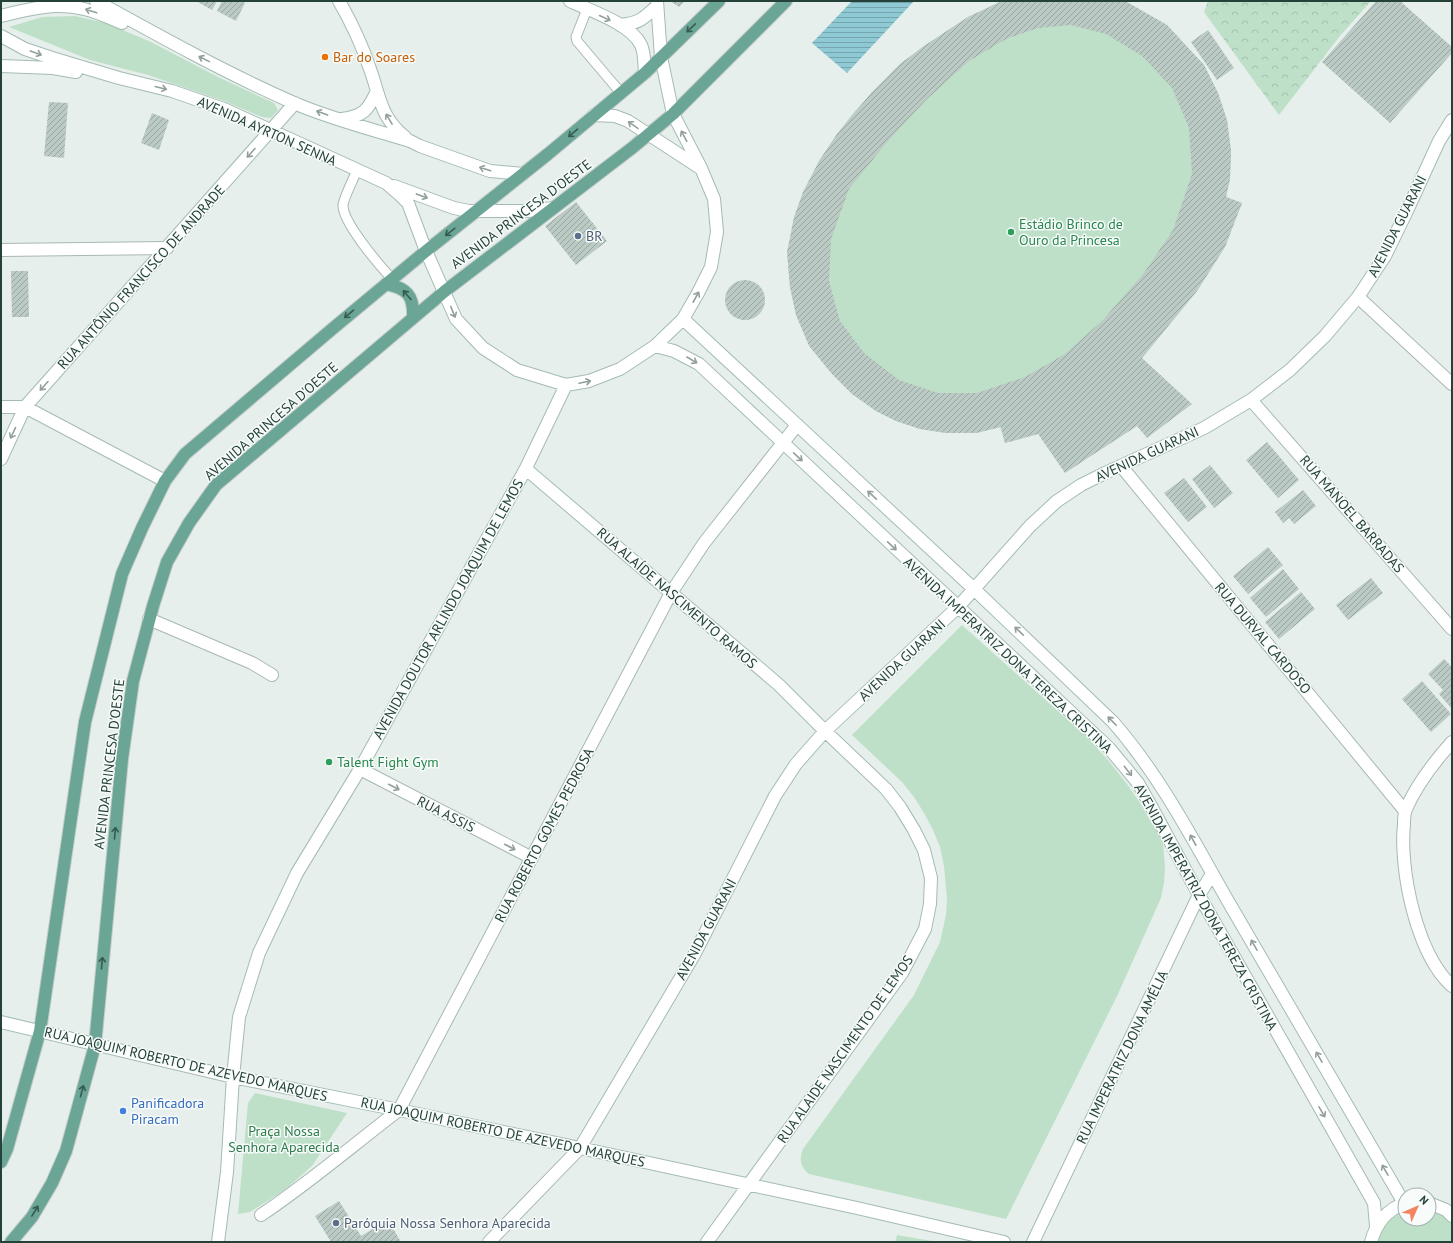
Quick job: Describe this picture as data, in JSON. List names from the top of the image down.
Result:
{
  "streets": {
    "main road": ["AVENIDA PRINCESA D'OESTE"],
    "street": [
      "AVENIDA AYRTON SENNA",
      "AVENIDA GUARANI",
      "RUA ANTÔNIO FRANCISCO DE ANDRADE",
      "RUA MANOEL BARRADAS",
      "RUA ALAÍDE NASCIMENTO RAMOS",
      "AVENIDA DOUTOR ARLINDO JOAQUIM DE LEMOS",
      "RUA DURVAL CARDOSO",
      "AVENIDA IMPERATRIZ DONA TEREZA CRISTINA",
      "RUA ASSIS",
      "RUA ROBERTO GOMES PEDROSA",
      "RUA ALAIDE NASCIMENTO DE LEMOS",
      "RUA IMPERATRIZ DONA AMÉLIA",
      "RUA JOAQUIM ROBERTO DE AZEVEDO MARQUES"
    ]
  },
  "crossings": [
    ["AVENIDA AYRTON SENNA", "AVENIDA PRINCESA D'OESTE"],
    ["AVENIDA AYRTON SENNA", "RUA ANTÔNIO FRANCISCO DE ANDRADE"],
    ["AVENIDA AYRTON SENNA", "AVENIDA DOUTOR ARLINDO JOAQUIM DE LEMOS"],
    ["AVENIDA PRINCESA D'OESTE", "RUA JOAQUIM ROBERTO DE AZEVEDO MARQUES"],
    ["AVENIDA GUARANI", "RUA MANOEL BARRADAS"],
    ["AVENIDA GUARANI", "RUA ALAÍDE NASCIMENTO RAMOS"],
    ["AVENIDA GUARANI", "RUA DURVAL CARDOSO"],
    ["AVENIDA GUARANI", "AVENIDA IMPERATRIZ DONA TEREZA CRISTINA"],
    ["AVENIDA GUARANI", "RUA ALAIDE NASCIMENTO DE LEMOS"],
    ["AVENIDA GUARANI", "RUA JOAQUIM ROBERTO DE AZEVEDO MARQUES"],
    ["RUA ALAÍDE NASCIMENTO RAMOS", "AVENIDA DOUTOR ARLINDO JOAQUIM DE LEMOS"],
    ["RUA ALAÍDE NASCIMENTO RAMOS", "RUA ROBERTO GOMES PEDROSA"],
    ["RUA ALAÍDE NASCIMENTO RAMOS", "RUA ALAIDE NASCIMENTO DE LEMOS"],
    ["AVENIDA DOUTOR ARLINDO JOAQUIM DE LEMOS", "RUA ASSIS"],
    ["AVENIDA DOUTOR ARLINDO JOAQUIM DE LEMOS", "RUA JOAQUIM ROBERTO DE AZEVEDO MARQUES"],
    ["AVENIDA IMPERATRIZ DONA TEREZA CRISTINA", "RUA ROBERTO GOMES PEDROSA"],
    ["AVENIDA IMPERATRIZ DONA TEREZA CRISTINA", "RUA IMPERATRIZ DONA AMÉLIA"],
    ["RUA ASSIS", "RUA ROBERTO GOMES PEDROSA"],
    ["RUA ROBERTO GOMES PEDROSA", "RUA JOAQUIM ROBERTO DE AZEVEDO MARQUES"],
    ["RUA ALAIDE NASCIMENTO DE LEMOS", "RUA JOAQUIM ROBERTO DE AZEVEDO MARQUES"]
  ],
  "one_way": ["RUA ANTÔNIO FRANCISCO DE ANDRADE", "RUA ASSIS"],
  "parks": ["Praça Nossa Senhora Aparecida"],
  "places": [
    "Bar do Soares",
    "Estádio Brinco de Ouro da Princesa",
    "BR",
    "Talent Fight Gym",
    "Panificadora Piracam",
    "Paróquia Nossa Senhora Aparecida"
  ],
  "north": "top right"
}
